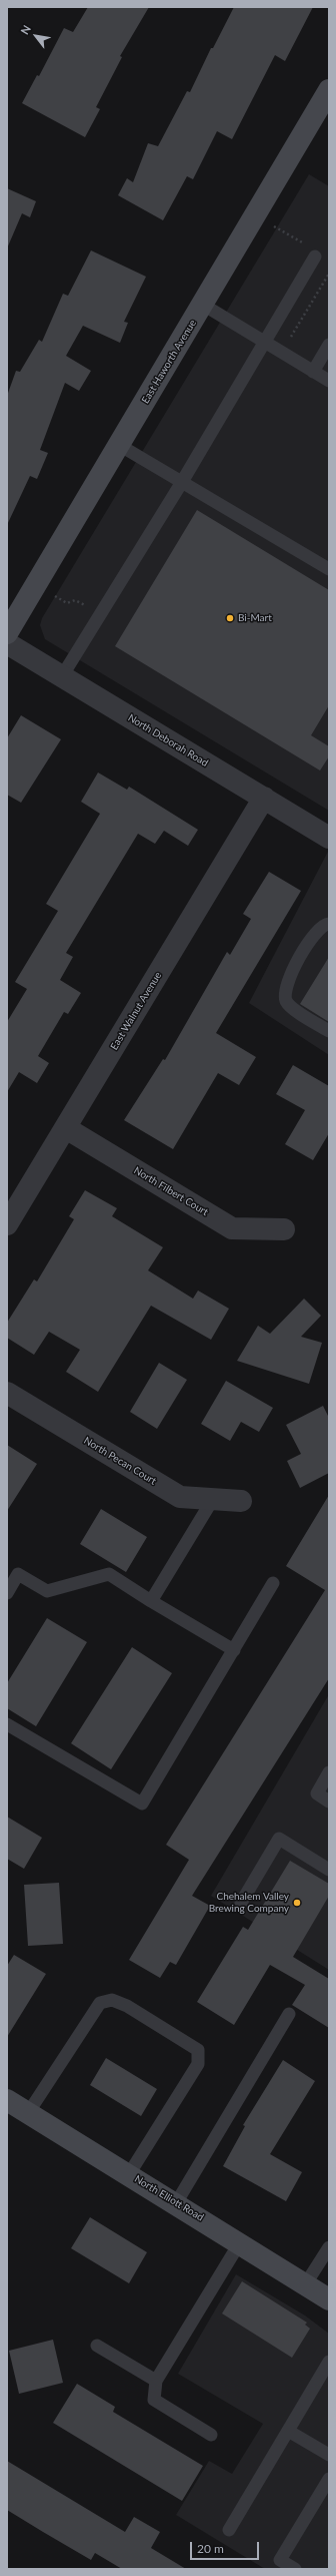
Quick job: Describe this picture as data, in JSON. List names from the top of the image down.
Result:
{
  "streets": {
    "street": [
      "East Haworth Avenue",
      "North Deborah Road",
      "East Walnut Avenue",
      "North Filbert Court",
      "North Pecan Court",
      "North Elliott Road"
    ]
  },
  "crossings": [
    ["North Deborah Road", "East Walnut Avenue"],
    ["East Walnut Avenue", "North Filbert Court"]
  ],
  "places": ["Bi-Mart", "Chehalem Valley Brewing Company"],
  "scale_bar": "20 m",
  "north": "top left"
}
